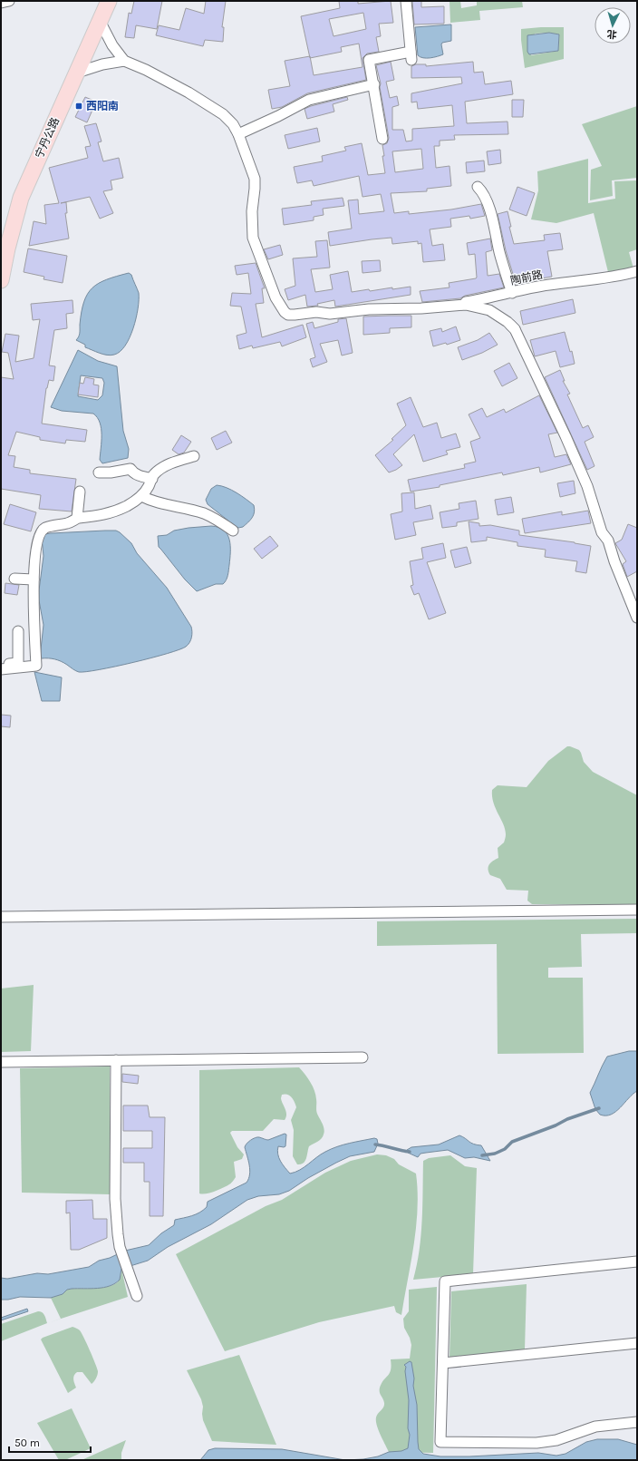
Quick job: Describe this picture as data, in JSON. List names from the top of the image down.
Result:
{
  "streets": {
    "main road": ["宁丹公路"],
    "street": ["陶前路"]
  },
  "places": {
    "transit": ["西阳南"]
  },
  "scale_bar": "50 m",
  "north": "bottom"
}
